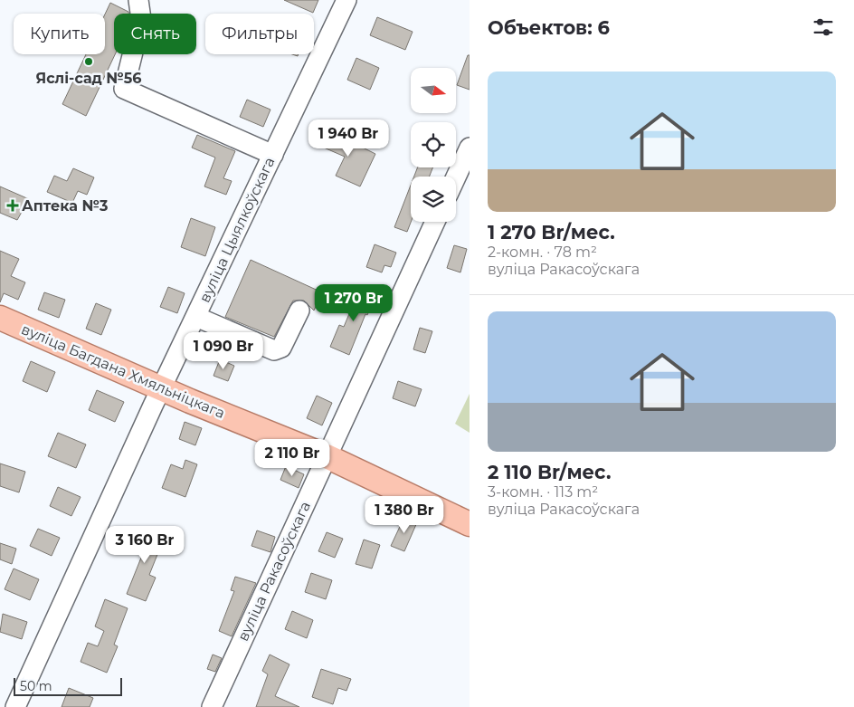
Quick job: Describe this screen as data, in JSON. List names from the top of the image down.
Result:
{
  "streets": {
    "main road": ["вуліца Багдана Хмяльніцкага"],
    "street": ["вуліца Цыялкоўскага", "вуліца Ракасоўскага"]
  },
  "crossings": [
    ["вуліца Цыялкоўскага", "вуліца Багдана Хмяльніцкага"],
    ["вуліца Багдана Хмяльніцкага", "вуліца Ракасоўскага"]
  ],
  "places": {
    "other": ["Яслі-сад №56"],
    "health": ["Аптека №3"]
  },
  "scale_bar": "50 m",
  "north": "right",
  "page": {
    "heading": "Объектов: 6",
    "chip": ["Купить", "Снять", "Фильтры"],
    "list": [
      {
        "name": "1 270 Br/мес.",
        "note": "2-комн. · 78 m² · вуліца Ракасоўскага"
      },
      {
        "name": "2 110 Br/мес.",
        "note": "3-комн. · 113 m² · вуліца Ракасоўскага"
      }
    ],
    "price": [
      "1 940 Br",
      "1 270 Br",
      "1 090 Br",
      "2 110 Br",
      "1 380 Br",
      "3 160 Br"
    ],
    "scale": "50 m"
  }
}
